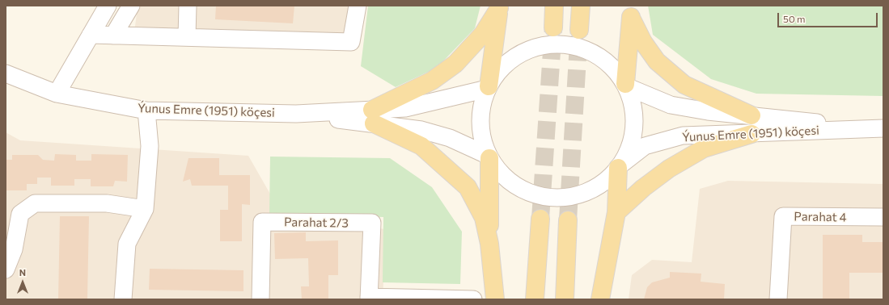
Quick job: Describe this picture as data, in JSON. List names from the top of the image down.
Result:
{
  "streets": {
    "street": ["Ýunus Emre (1951) köçesi", "Parahat 4", "Parahat 2/3"]
  },
  "scale_bar": "50 m",
  "north": "top"
}
